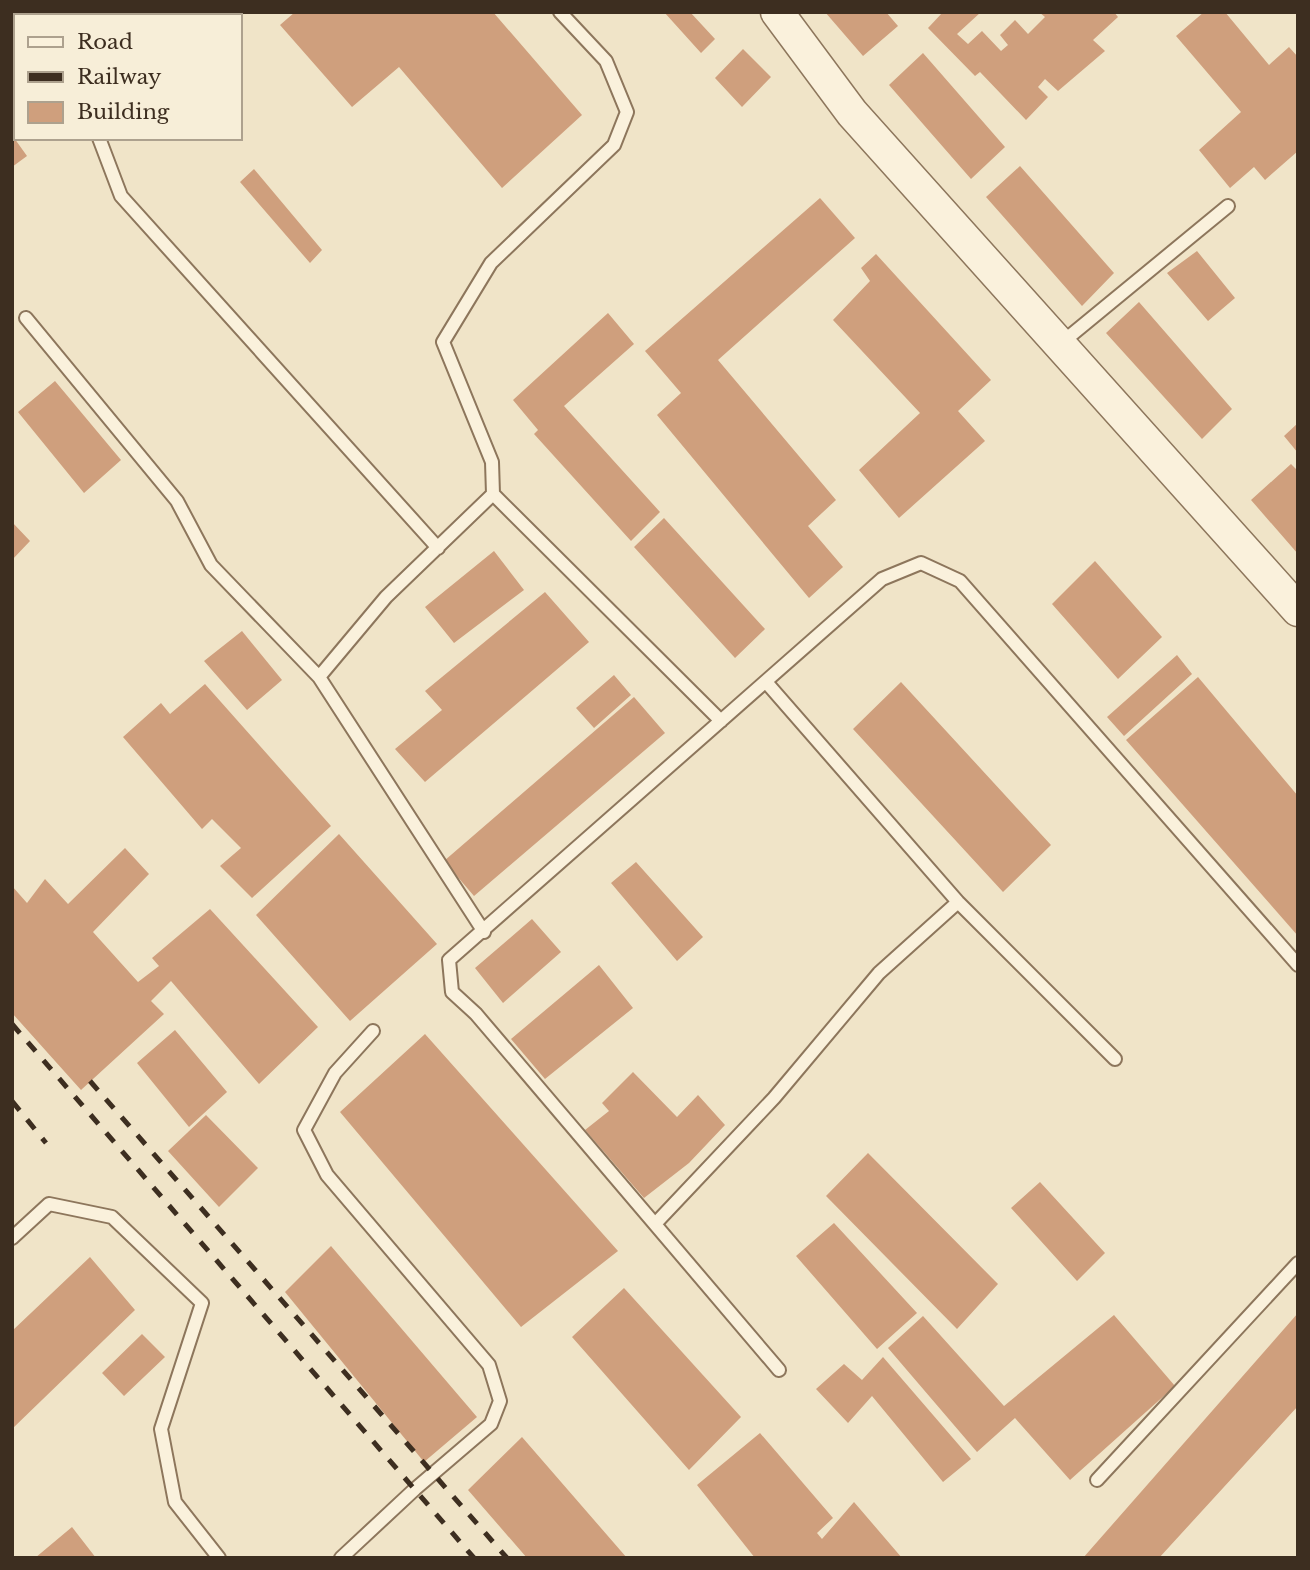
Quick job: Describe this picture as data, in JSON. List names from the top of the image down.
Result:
{
  "legend": ["Road", "Railway", "Building"]
}
